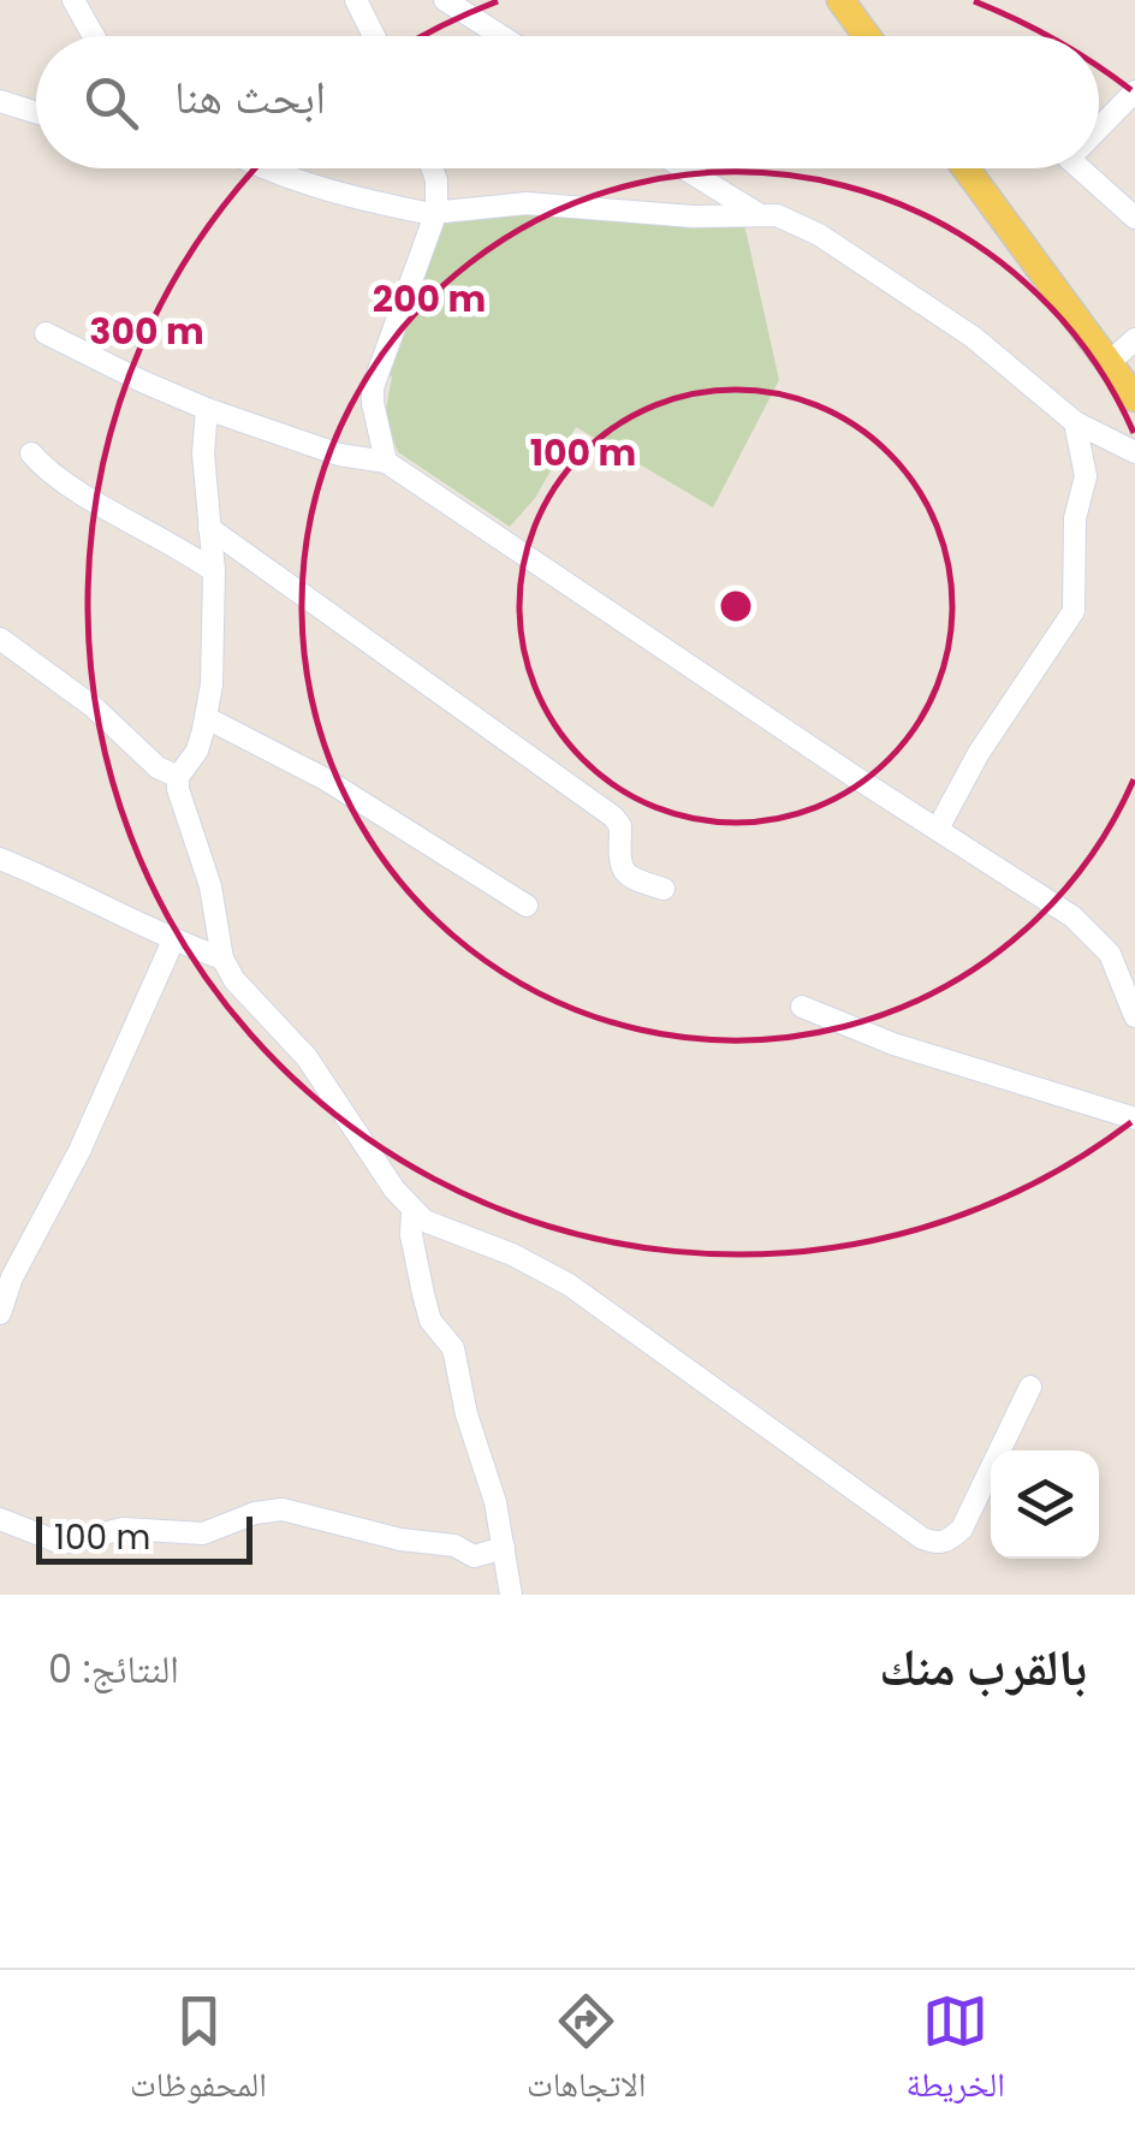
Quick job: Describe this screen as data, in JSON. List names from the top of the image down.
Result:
{
  "scale_bar": "100 m",
  "page": {
    "search": "ابحث هنا",
    "scale": "100 m",
    "heading": ["بالقرب منك", "النتائج: 0"],
    "nav": ["الخريطة", "الاتجاهات", "المحفوظات"]
  },
  "rings": ["200 m", "300 m", "100 m"]
}
